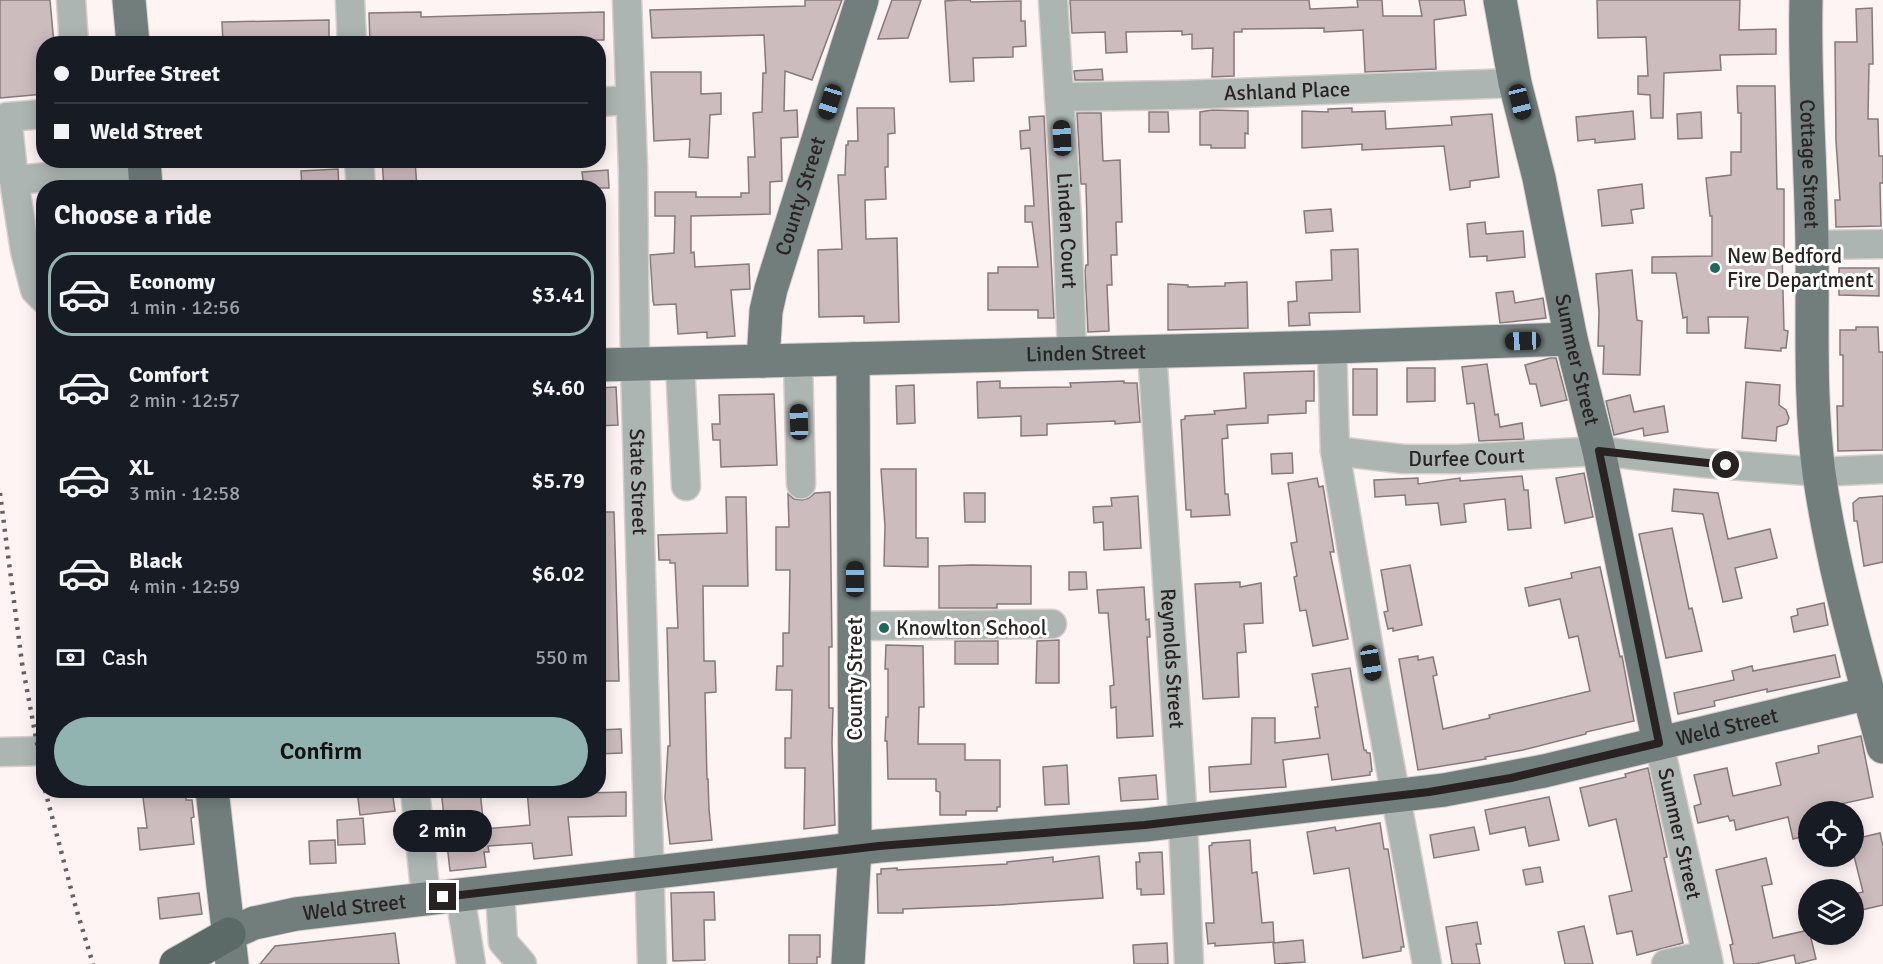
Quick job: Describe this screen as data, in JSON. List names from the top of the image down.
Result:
{
  "streets": {
    "main road": [
      "Cottage Street",
      "County Street",
      "Linden Street",
      "Summer Street",
      "Weld Street"
    ],
    "street": [
      "Ashland Place",
      "Linden Court",
      "Durfee Court",
      "State Street",
      "Reynolds Street"
    ]
  },
  "crossings": [
    ["Ashland Place", "Linden Court"],
    ["Ashland Place", "Summer Street"],
    ["Cottage Street", "Durfee Court"],
    ["Cottage Street", "Weld Street"],
    ["County Street", "Linden Street"],
    ["County Street", "Weld Street"],
    ["Linden Court", "Linden Street"],
    ["Linden Street", "Summer Street"],
    ["Linden Street", "State Street"],
    ["Linden Street", "Reynolds Street"],
    ["Summer Street", "Durfee Court"],
    ["Summer Street", "Weld Street"],
    ["State Street", "Weld Street"],
    ["Reynolds Street", "Weld Street"]
  ],
  "places": ["New Bedford Fire Department", "Knowlton School"],
  "page": {
    "banner": ["Durfee Street", "Weld Street"],
    "heading": "Choose a ride",
    "list": [
      {
        "name": "Economy",
        "note": "1 min · 12:56",
        "value": "$3.41"
      },
      {
        "name": "Comfort",
        "note": "2 min · 12:57",
        "value": "$4.60"
      },
      {
        "name": "XL",
        "note": "3 min · 12:58",
        "value": "$5.79"
      },
      {
        "name": "Black",
        "note": "4 min · 12:59",
        "value": "$6.02"
      }
    ],
    "pay": ["Cash", "550 m"],
    "buttons": "Confirm",
    "bubble": "2 min"
  }
}
